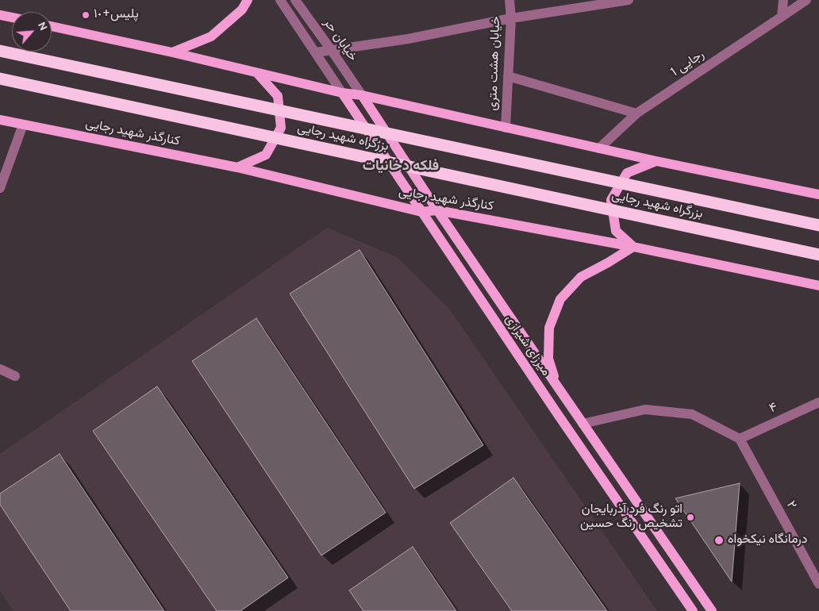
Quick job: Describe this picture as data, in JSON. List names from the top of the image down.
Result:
{
  "streets": {
    "highway": ["بزرگراه شهید رجایی"],
    "main road": ["کنارگذر شهید رجایی", "میرزای شیرازی"],
    "street": [
      "خیابان حر",
      "خیابان هشت متری",
      "رجایی 1",
      "۴",
      "۲"
    ]
  },
  "crossings": [
    ["خیابان حر", "میرزای شیرازی"],
    ["کنارگذر شهید رجایی", "میرزای شیرازی"],
    ["۴", "۲"]
  ],
  "districts": ["فلکه دخانیات"],
  "places": ["پلیس+١٠", "اتو رنگ فرد آذربایجان تشخیص رنگ حسین", "درمانگاه نیکخواه"],
  "north": "top right"
}
